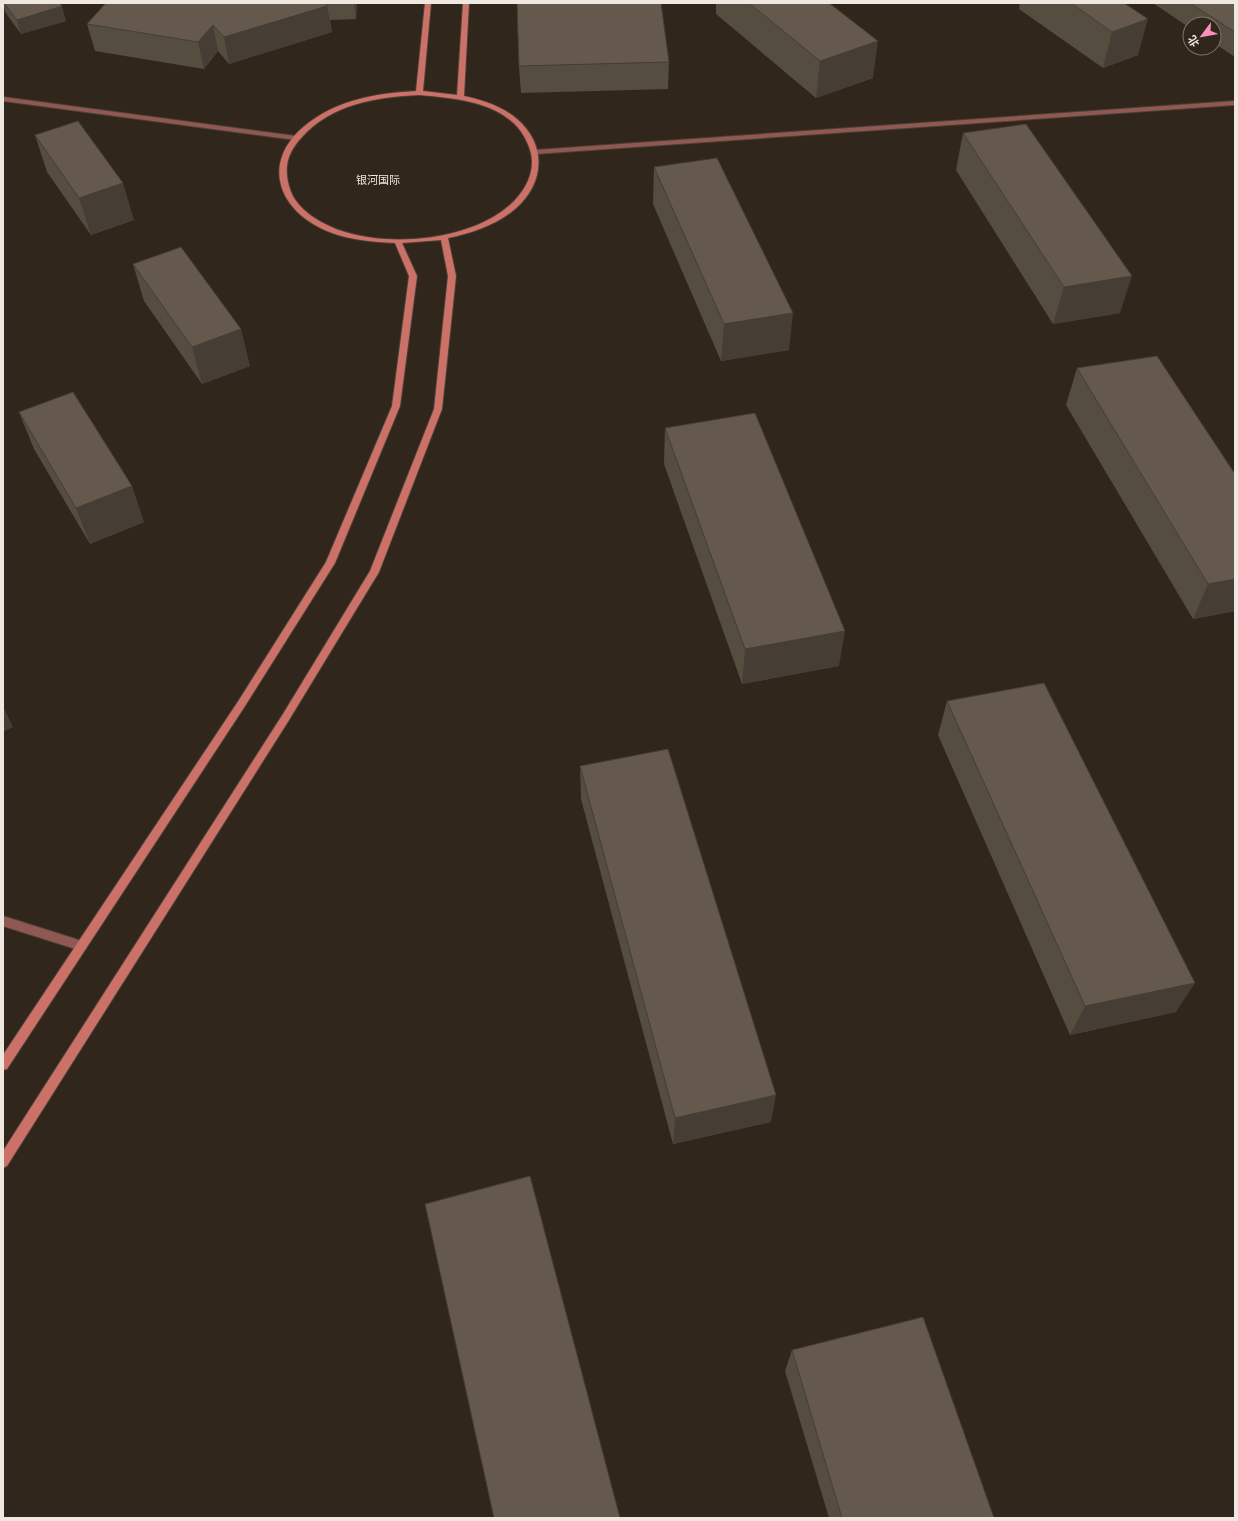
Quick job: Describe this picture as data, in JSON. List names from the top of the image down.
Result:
{
  "districts": ["银河国际"],
  "north": "bottom left"
}
